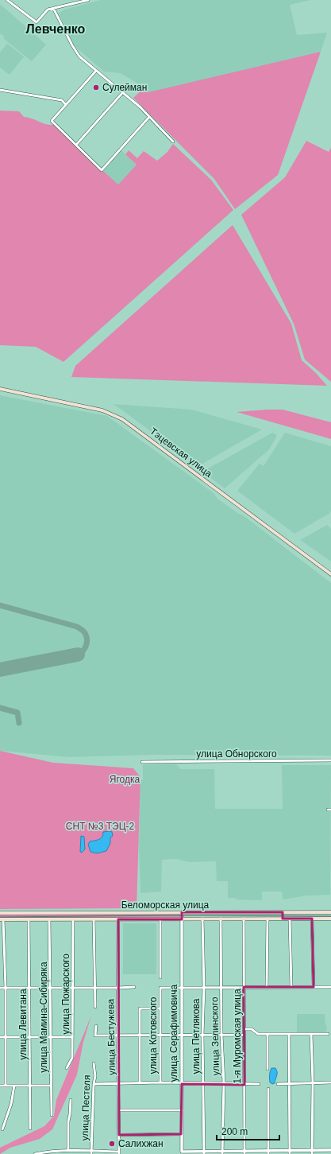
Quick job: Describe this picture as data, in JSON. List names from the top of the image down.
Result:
{
  "streets": {
    "main road": ["Тэцевская улица", "Беломорская улица"],
    "street": [
      "улица Обнорского",
      "улица Пожарского",
      "улица Мамина-Сибиряка",
      "улица Левитана",
      "улица Серафимовича",
      "улица Котовского",
      "улица Петлякова",
      "улица Зелинского",
      "1-я Муромская улица",
      "улица Бестужева",
      "улица Пестеля"
    ]
  },
  "crossings": [
    ["Беломорская улица", "улица Пожарского"],
    ["Беломорская улица", "улица Мамина-Сибиряка"],
    ["Беломорская улица", "улица Левитана"],
    ["Беломорская улица", "улица Серафимовича"],
    ["Беломорская улица", "улица Петлякова"],
    ["Беломорская улица", "улица Зелинского"],
    ["Беломорская улица", "1-я Муромская улица"],
    ["Беломорская улица", "улица Бестужева"],
    ["улица Серафимовича", "улица Котовского"]
  ],
  "districts": ["Левченко"],
  "parks": ["Ягодка", "СНТ №3 ТЭЦ-2"],
  "places": ["Сулейман", "Салихжан"],
  "scale_bar": "200 m"
}
